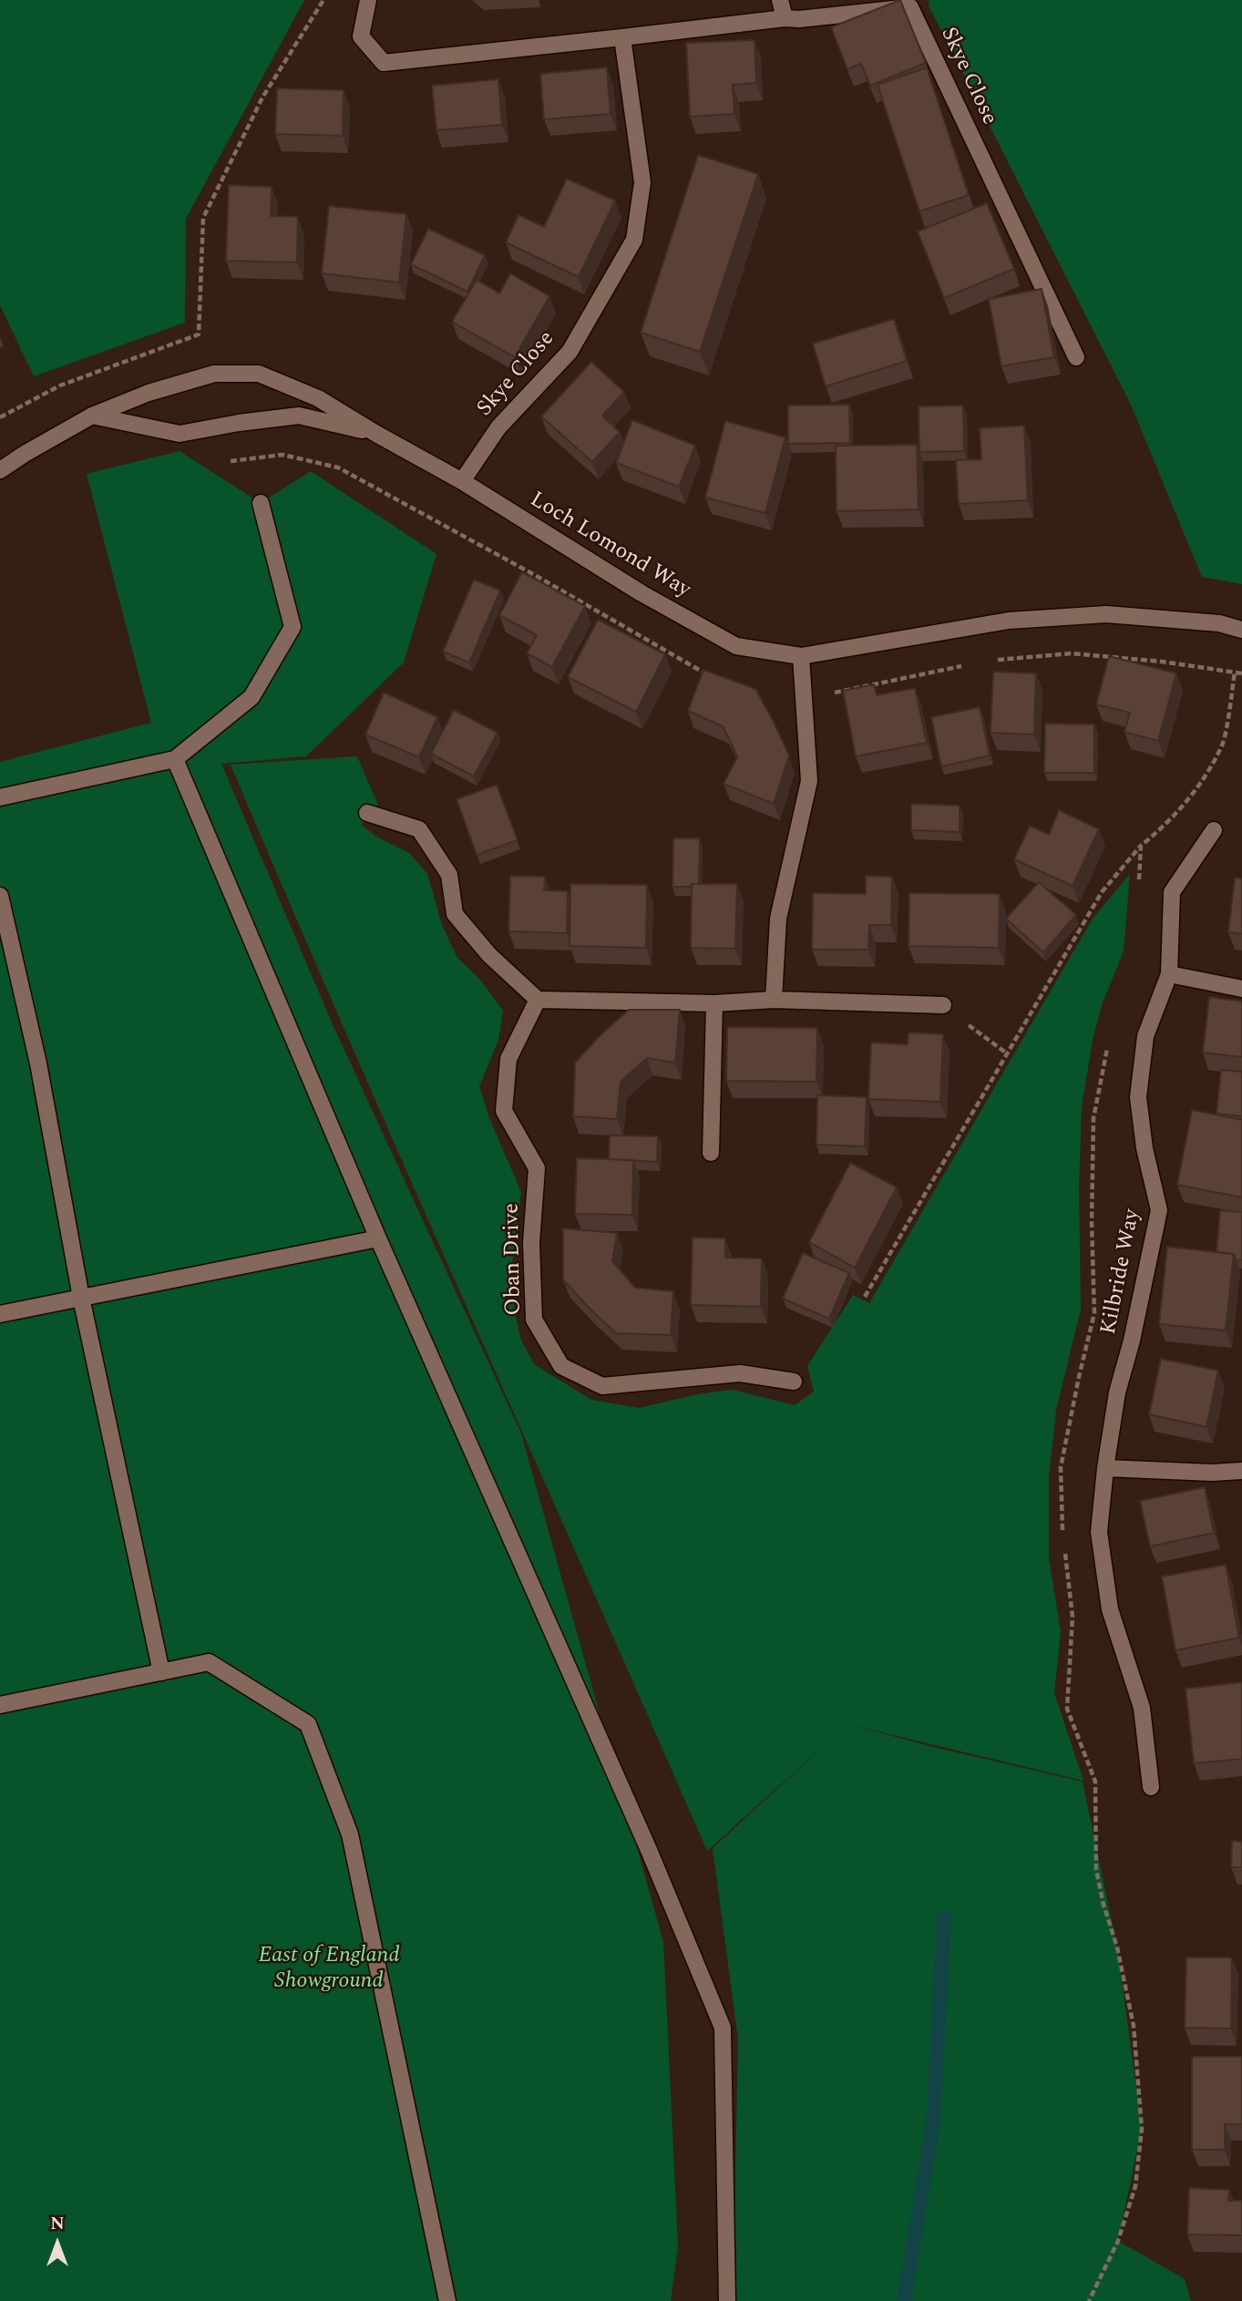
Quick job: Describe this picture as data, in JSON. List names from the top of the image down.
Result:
{
  "streets": {
    "street": [
      "Skye Close",
      "Loch Lomond Way",
      "Oban Drive",
      "Kilbride Way"
    ]
  },
  "crossings": [
    ["Skye Close", "Loch Lomond Way"]
  ],
  "parks": ["East of England Showground"],
  "north": "top"
}
